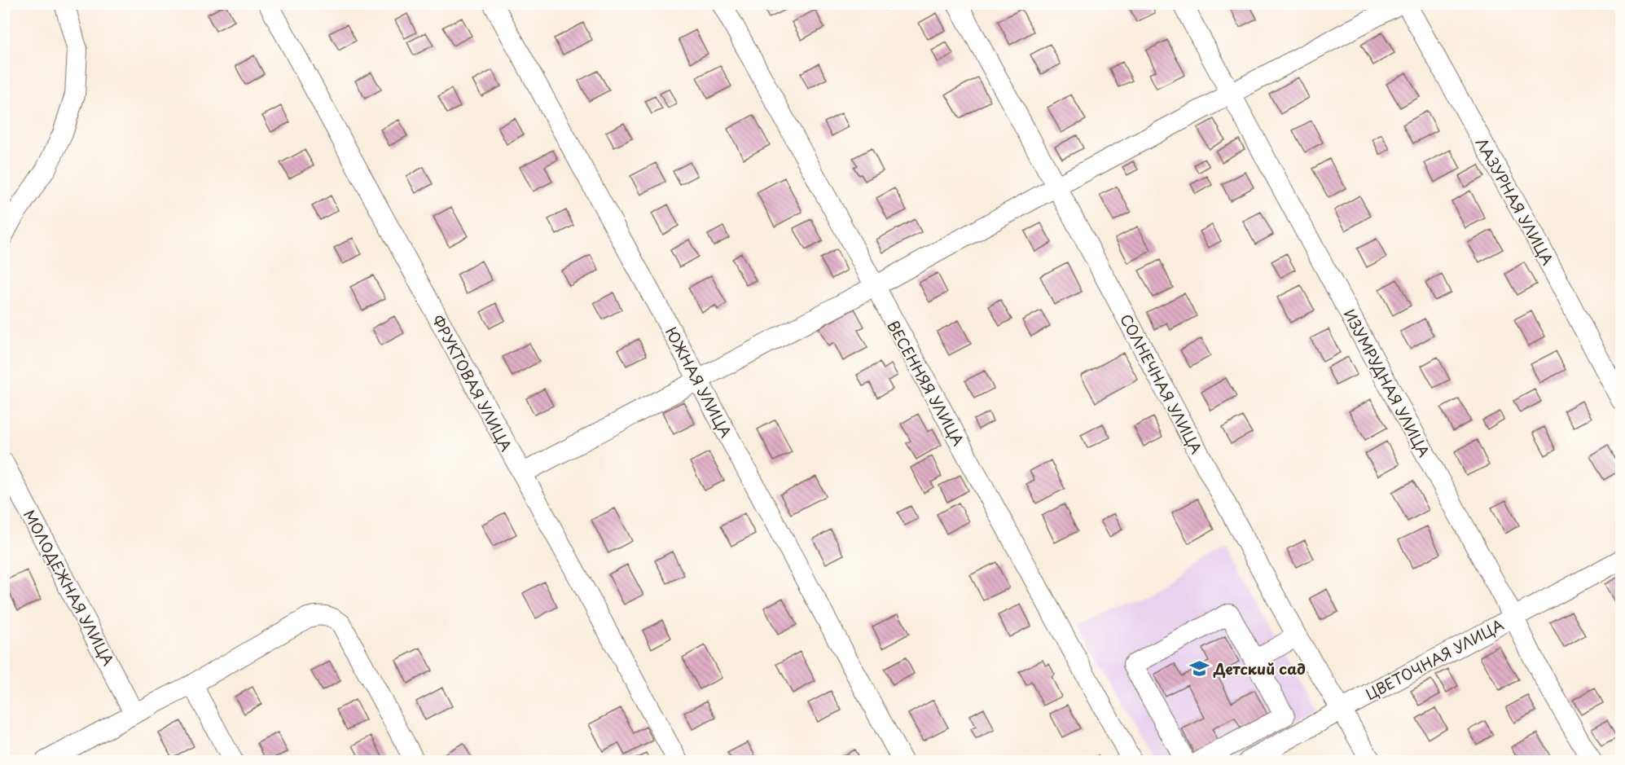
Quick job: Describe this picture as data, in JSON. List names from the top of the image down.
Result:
{
  "streets": {
    "street": [
      "ЛАЗУРНАЯ УЛИЦА",
      "ЮЖНАЯ УЛИЦА",
      "ФРУКТОВАЯ УЛИЦА",
      "ВЕСЕННЯЯ УЛИЦА",
      "ИЗУМРУДНАЯ УЛИЦА",
      "СОЛНЕЧНАЯ УЛИЦА",
      "МОЛОДЕЖНАЯ УЛИЦА",
      "ЦВЕТОЧНАЯ УЛИЦА"
    ]
  },
  "crossings": [
    ["ИЗУМРУДНАЯ УЛИЦА", "ЦВЕТОЧНАЯ УЛИЦА"],
    ["СОЛНЕЧНАЯ УЛИЦА", "ЦВЕТОЧНАЯ УЛИЦА"]
  ],
  "places": {
    "school or university": ["Детский сад"]
  }
}
